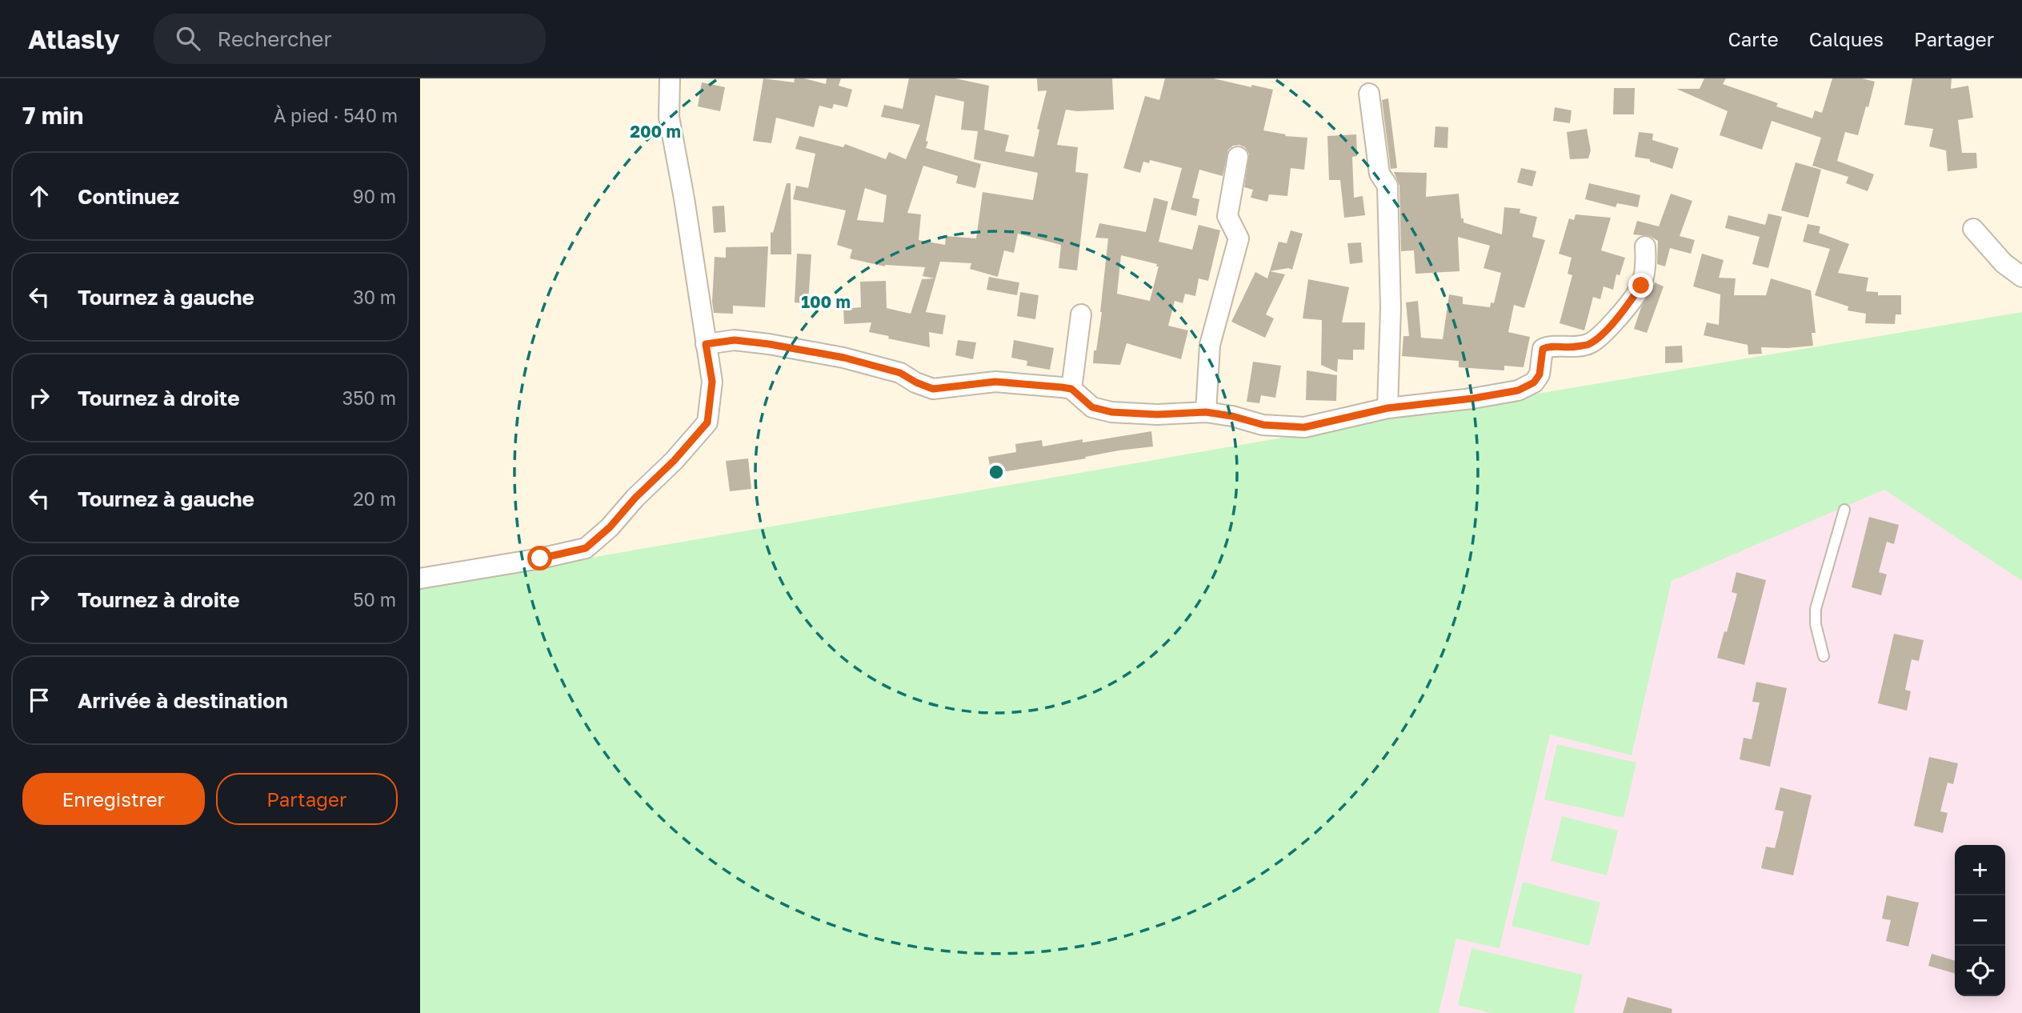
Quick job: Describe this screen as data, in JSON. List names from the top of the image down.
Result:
{
  "page": {
    "header": "Atlasly",
    "search": "Rechercher",
    "nav": ["Carte", "Calques", "Partager"],
    "heading": ["7 min", "À pied · 540 m"],
    "list": [
      ["Continuez", "90 m"],
      ["Tournez à gauche", "30 m"],
      ["Tournez à droite", "350 m"],
      ["Tournez à gauche", "20 m"],
      ["Tournez à droite", "50 m"],
      "Arrivée à destination"
    ],
    "buttons": ["Enregistrer", "Partager"],
    "map_buttons": ["+", "−"]
  },
  "rings": ["200 m", "100 m"]
}
